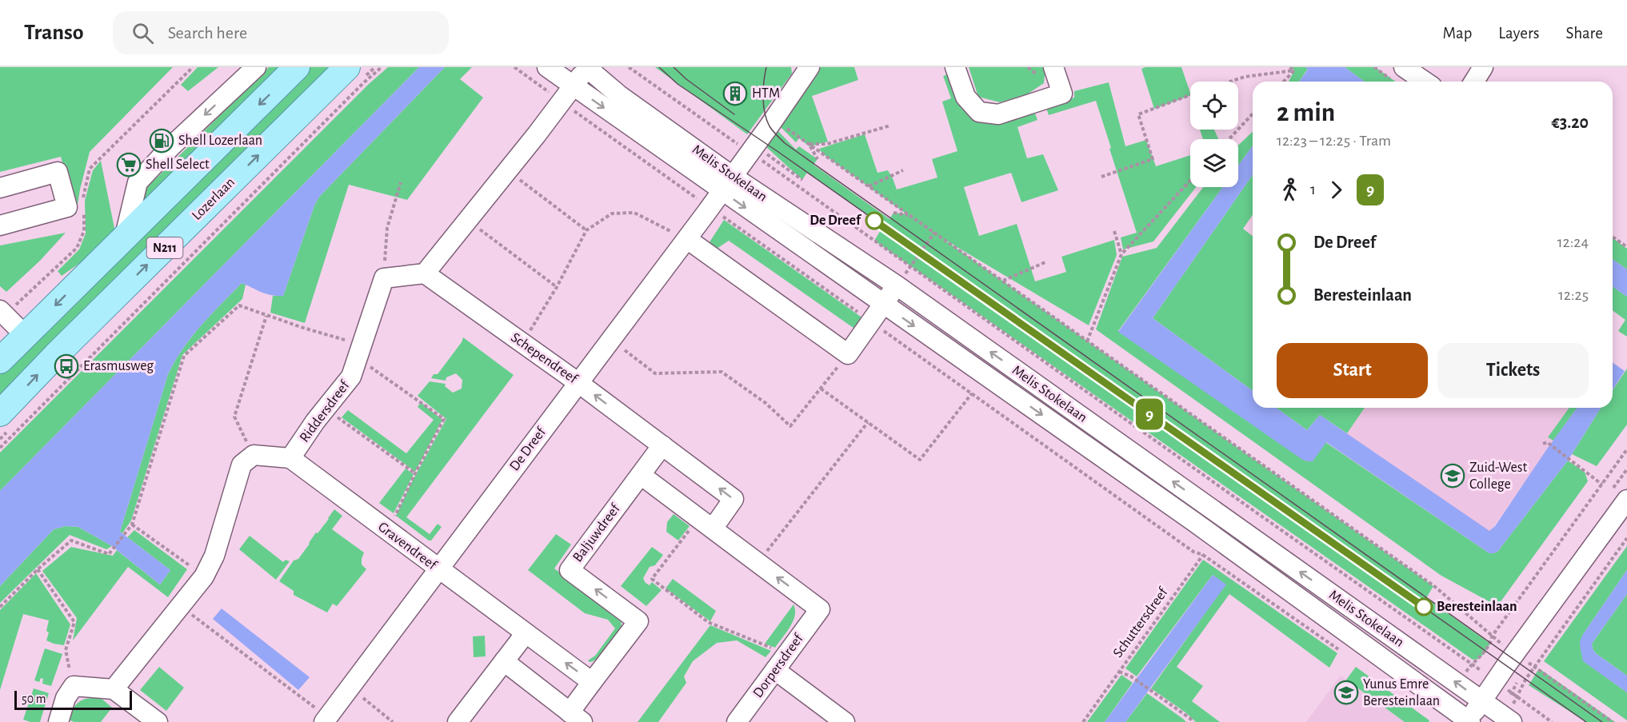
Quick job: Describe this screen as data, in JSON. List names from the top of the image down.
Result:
{
  "streets": {
    "main road": ["Lozerlaan", "N211"],
    "street": [
      "Melis Stokelaan",
      "Schependreef",
      "Riddersdreef",
      "De Dreef",
      "Baljuwdreef",
      "Gravendreef",
      "Dorpersdreef"
    ],
    "path": ["Schuttersdreef"]
  },
  "crossings": [
    ["Melis Stokelaan", "De Dreef"],
    ["Melis Stokelaan", "Schuttersdreef"],
    ["Schependreef", "De Dreef"],
    ["Riddersdreef", "Gravendreef"],
    ["De Dreef", "Gravendreef"],
    ["Baljuwdreef", "Gravendreef"]
  ],
  "places": {
    "building": ["HTM"],
    "fuel station": ["Shell Lozerlaan"],
    "supermarket": ["Shell Select"],
    "other": ["De Dreef", "Beresteinlaan"],
    "bus stop": ["Erasmusweg"],
    "school or university": ["Zuid-West College", "Yunus Emre Beresteinlaan"]
  },
  "lines": ["tram line 9"],
  "scale_bar": "50 m",
  "page": {
    "header": "Transo",
    "search": "Search here",
    "nav": ["Map", "Layers", "Share"],
    "on_map": "9",
    "heading": ["2 min", "12:23 – 12:25 · Tram", "€3.20"],
    "legs": ["1", "9"],
    "list": [
      {
        "name": "De Dreef",
        "value": "12:24"
      },
      {
        "name": "Beresteinlaan",
        "value": "12:25"
      }
    ],
    "buttons": ["Start", "Tickets"],
    "scale": "50 m"
  }
}
